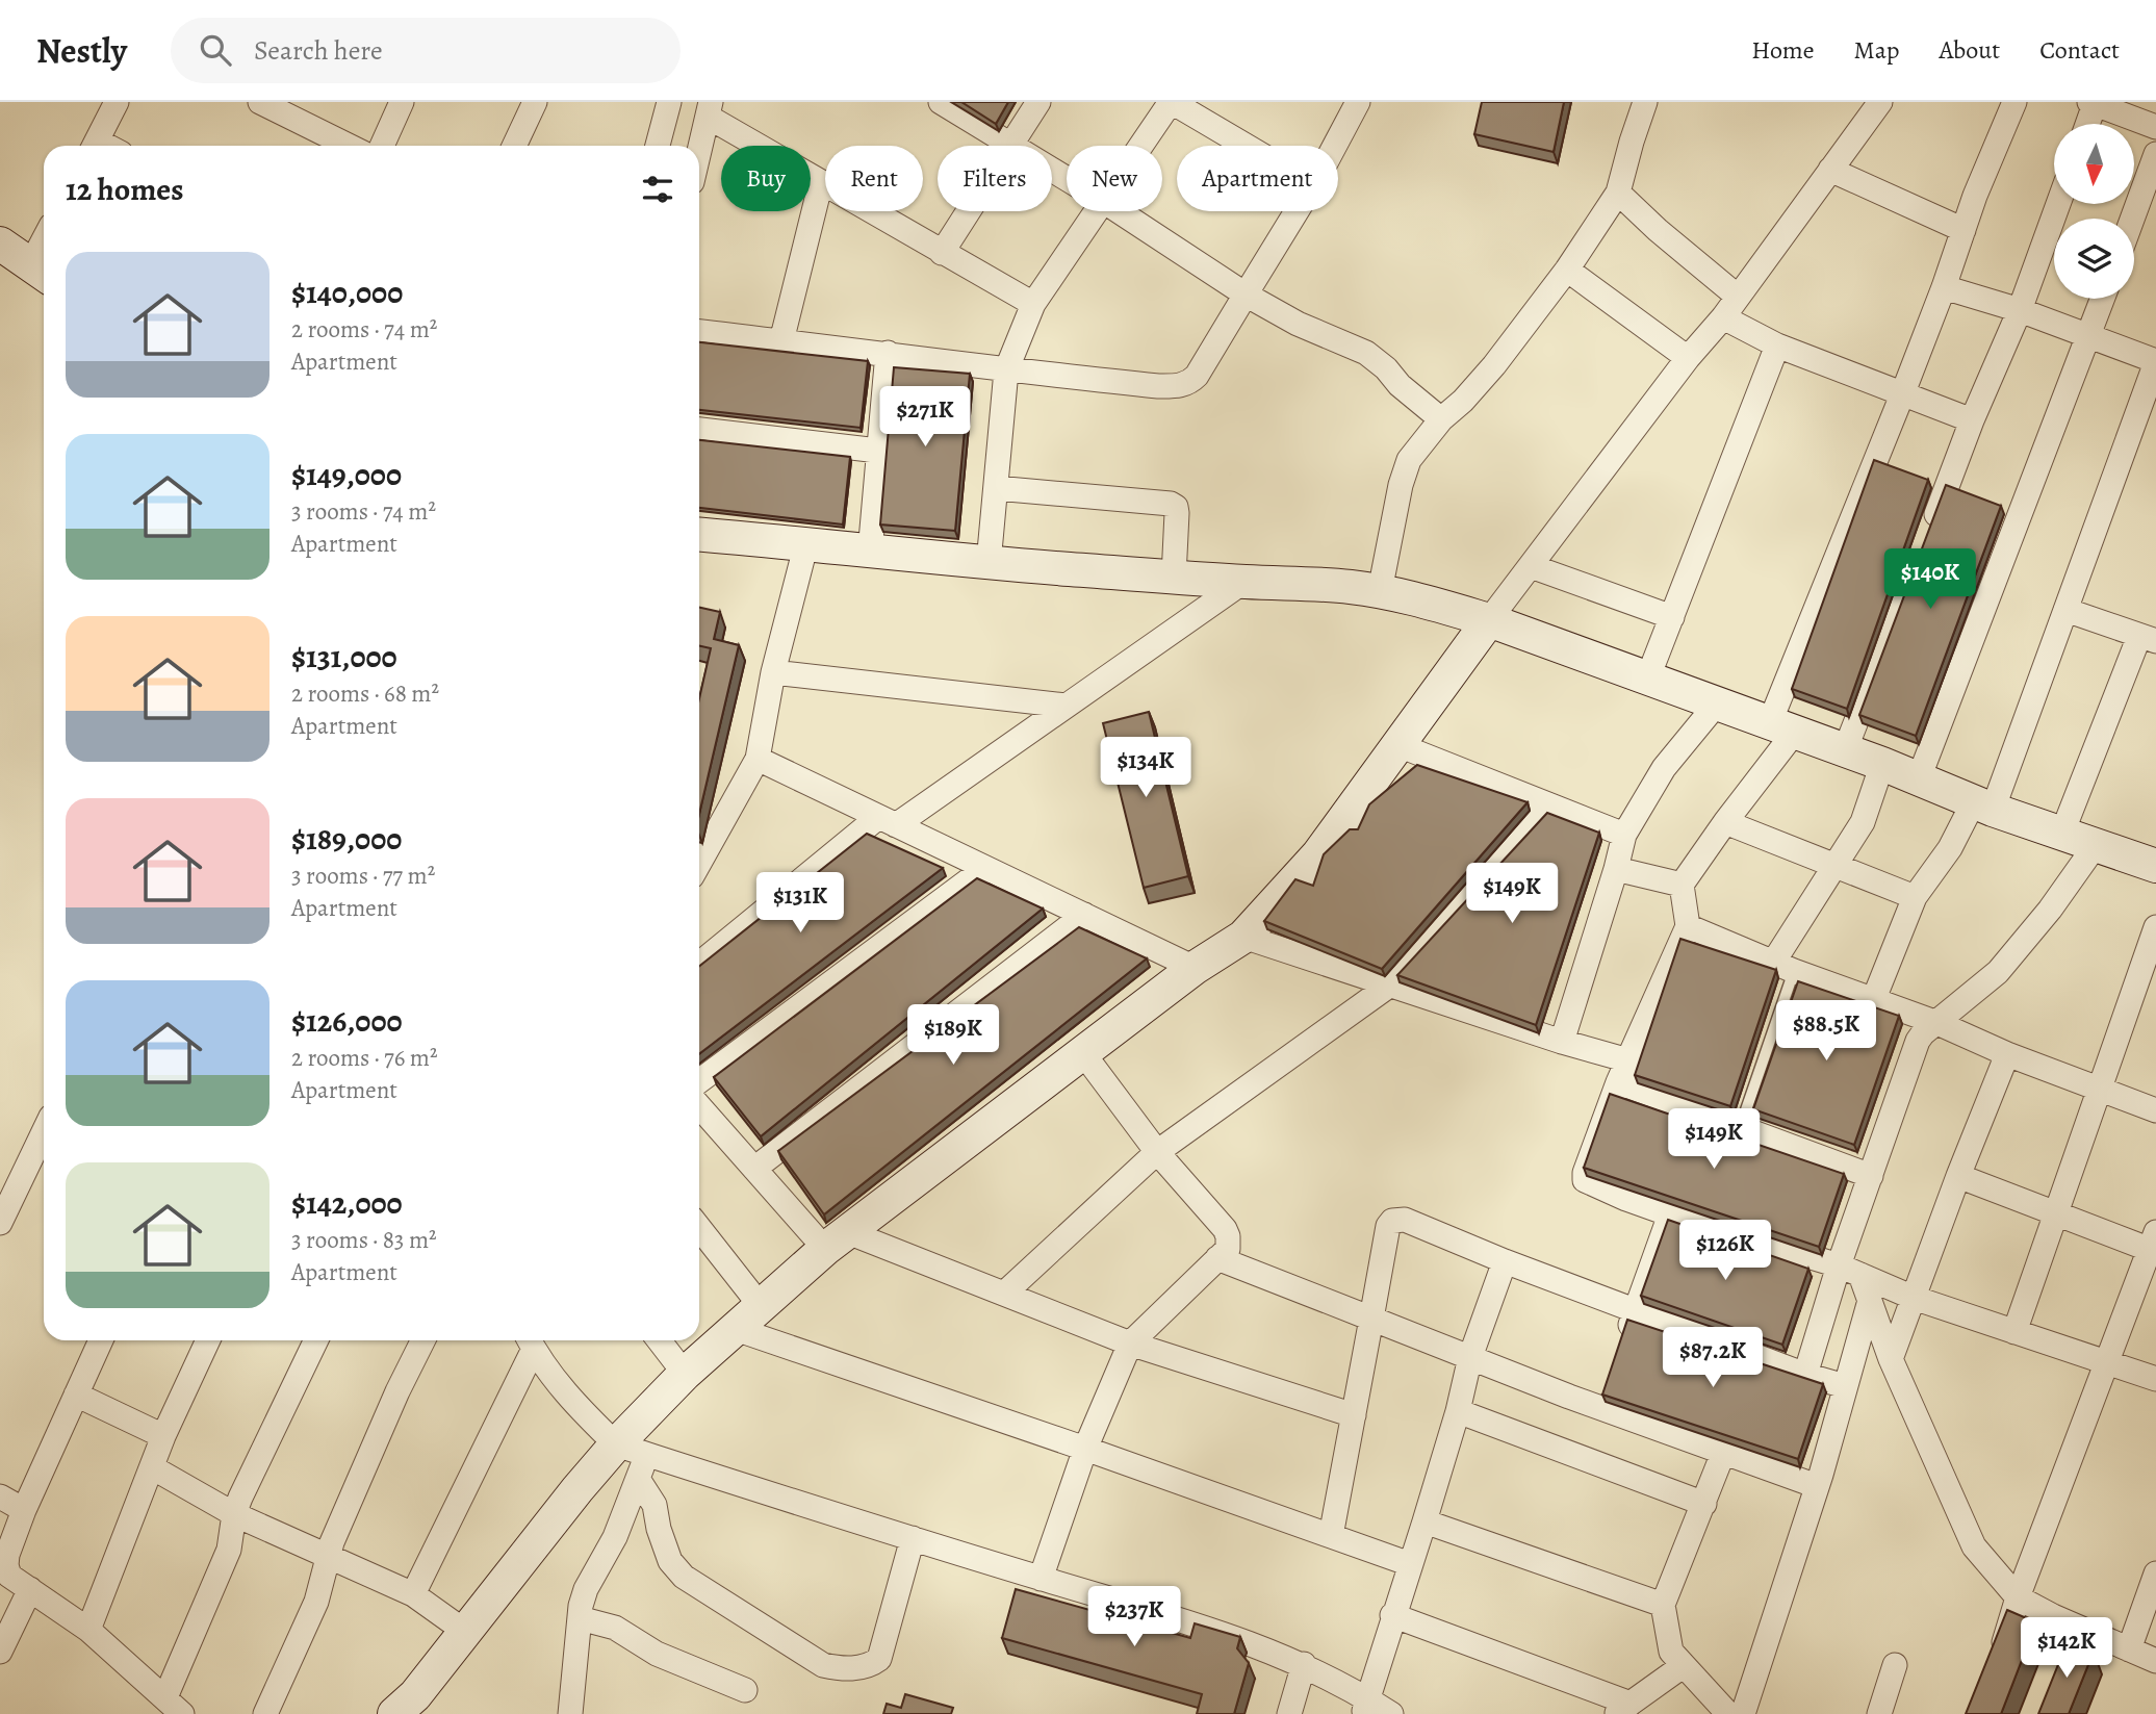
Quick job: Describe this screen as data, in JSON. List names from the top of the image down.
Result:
{
  "north": "bottom",
  "page": {
    "header": "Nestly",
    "search": "Search here",
    "nav": [
      "Home",
      "Map",
      "About",
      "Contact"
    ],
    "chip": [
      "Buy",
      "Rent",
      "Filters",
      "New",
      "Apartment"
    ],
    "heading": "12 homes",
    "list": [
      {
        "name": "$140,000",
        "note": "2 rooms · 74 m² · Apartment"
      },
      {
        "name": "$149,000",
        "note": "3 rooms · 74 m² · Apartment"
      },
      {
        "name": "$131,000",
        "note": "2 rooms · 68 m² · Apartment"
      },
      {
        "name": "$189,000",
        "note": "3 rooms · 77 m² · Apartment"
      },
      {
        "name": "$126,000",
        "note": "2 rooms · 76 m² · Apartment"
      },
      {
        "name": "$142,000",
        "note": "3 rooms · 83 m² · Apartment"
      }
    ],
    "price": [
      "$271K",
      "$140K",
      "$134K",
      "$149K",
      "$131K",
      "$88.5K",
      "$189K",
      "$149K",
      "$126K",
      "$87.2K",
      "$237K",
      "$142K"
    ]
  }
}
